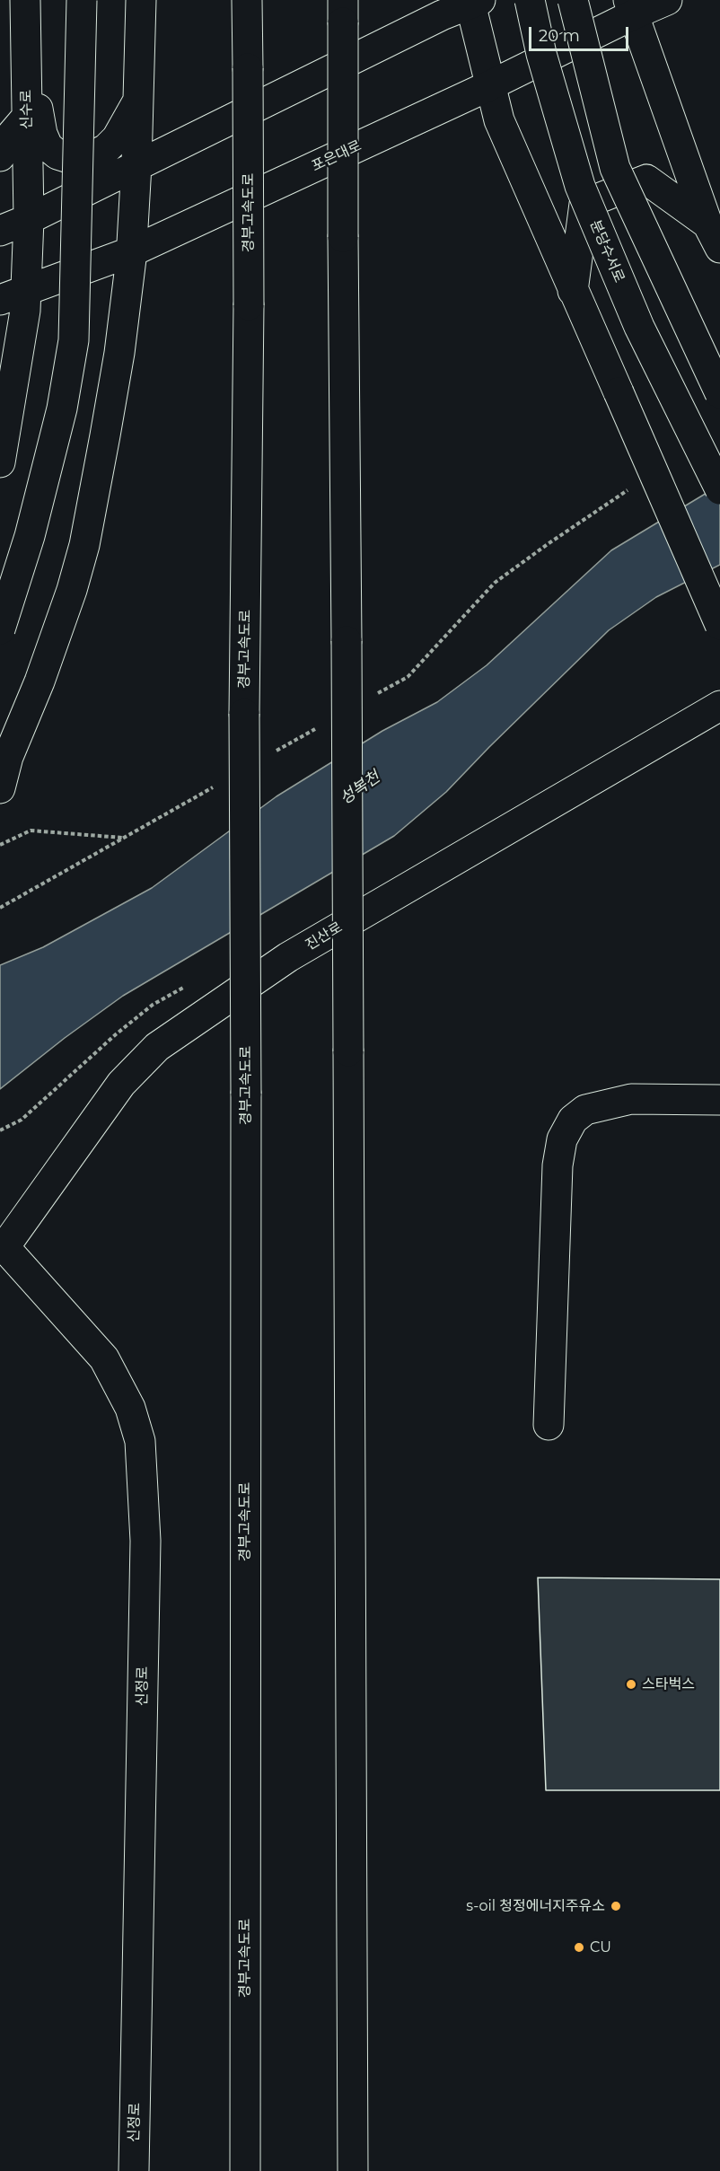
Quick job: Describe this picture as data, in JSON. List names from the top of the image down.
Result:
{
  "streets": {
    "main road": [
      "신수로",
      "포은대로",
      "경부고속도로",
      "분당수서로",
      "진산로",
      "신정로"
    ]
  },
  "crossings": [
    ["신수로", "포은대로"],
    ["진산로", "신정로"]
  ],
  "water": ["성복천"],
  "places": ["스타벅스", "s-oil 청정에너지주유소", "CU"],
  "scale_bar": "20 m"
}
